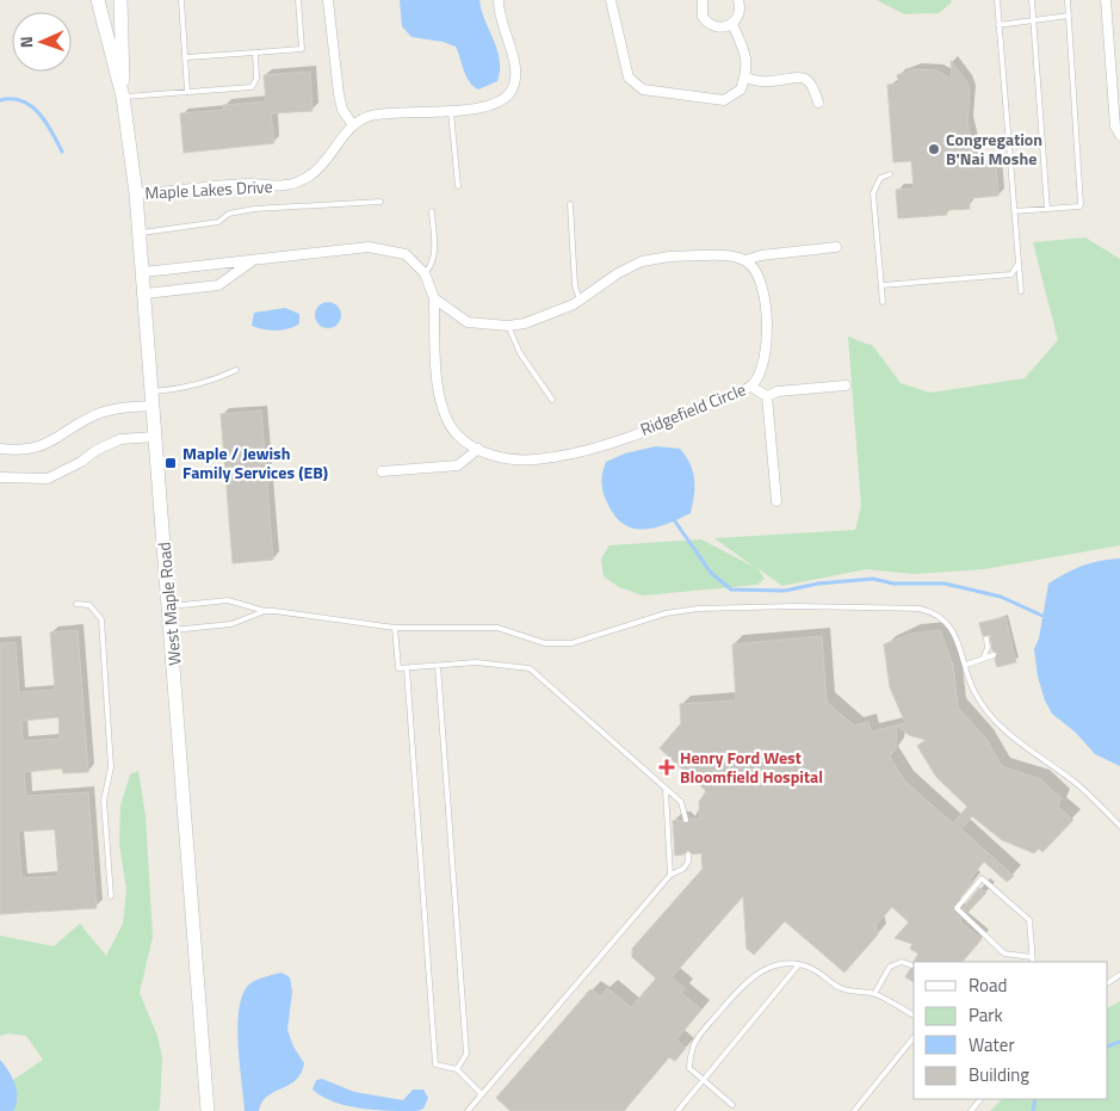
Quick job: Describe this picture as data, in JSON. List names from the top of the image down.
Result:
{
  "streets": {
    "main road": ["West Maple Road"],
    "street": ["Maple Lakes Drive", "Ridgefield Circle"]
  },
  "crossings": [
    ["Maple Lakes Drive", "West Maple Road"],
    ["Ridgefield Circle", "West Maple Road"]
  ],
  "places": {
    "other": ["Congregation B'Nai Moshe"],
    "transit": ["Maple / Jewish Family Services (EB)"],
    "health": ["Henry Ford West Bloomfield Hospital"]
  },
  "legend": [
    "Road",
    "Park",
    "Water",
    "Building"
  ],
  "north": "left"
}
